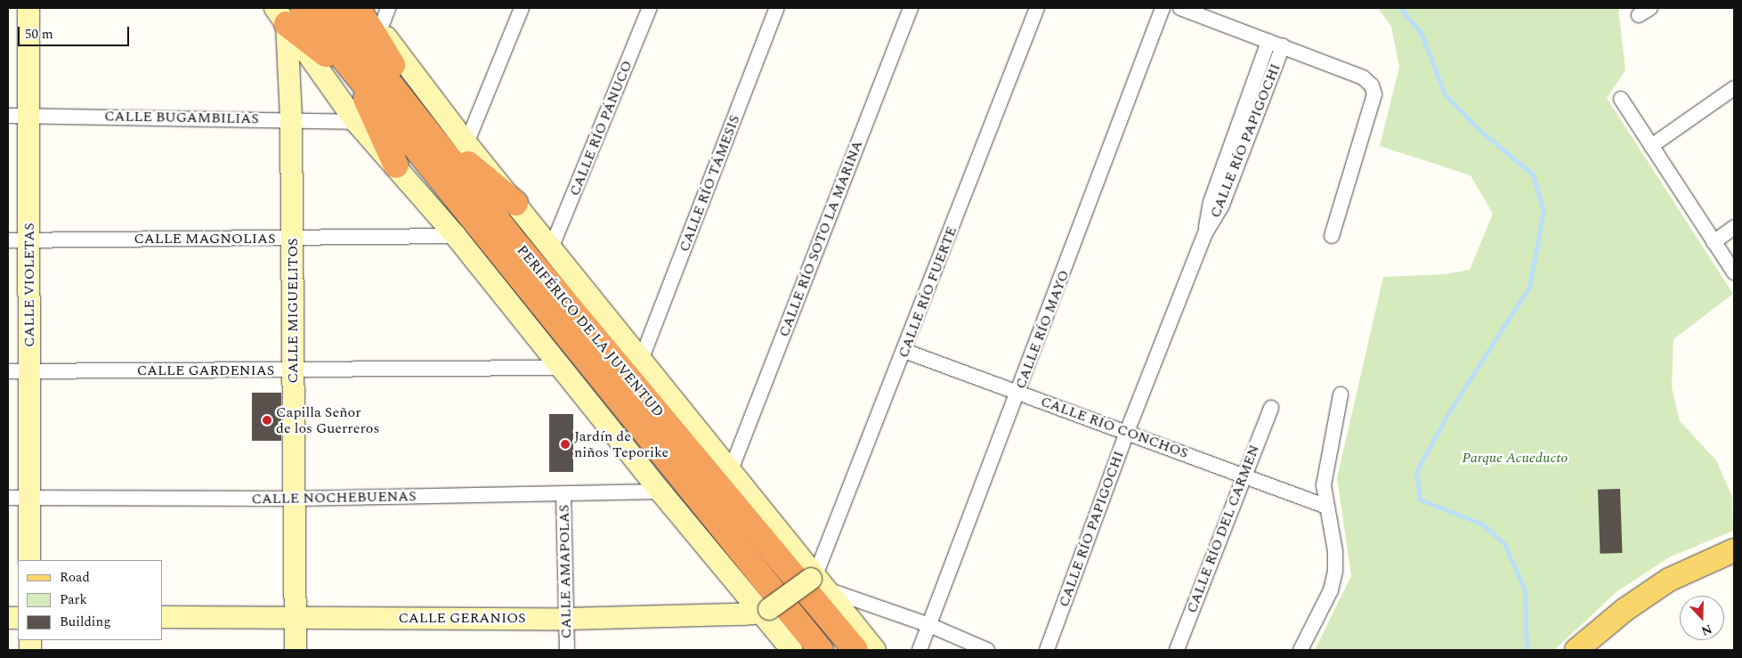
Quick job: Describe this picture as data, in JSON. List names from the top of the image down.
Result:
{
  "streets": {
    "highway": ["PERIFÉRICO DE LA JUVENTUD"],
    "street": [
      "CALLE BUGAMBILIAS",
      "CALLE RÍO PÁNUCO",
      "CALLE RÍO PAPIGOCHI",
      "CALLE RÍO TÁMESIS",
      "CALLE MAGNOLIAS",
      "CALLE RÍO SOTO LA MARINA",
      "CALLE VIOLETAS",
      "CALLE RÍO FUERTE",
      "CALLE MIGUELITOS",
      "CALLE RÍO MAYO",
      "CALLE GARDENIAS",
      "CALLE RÍO CONCHOS",
      "CALLE NOCHEBUENAS",
      "CALLE RÍO DEL CARMEN",
      "CALLE AMAPOLAS",
      "CALLE GERANIOS"
    ]
  },
  "crossings": [
    ["CALLE BUGAMBILIAS", "CALLE VIOLETAS"],
    ["CALLE BUGAMBILIAS", "CALLE MIGUELITOS"],
    ["CALLE RÍO PÁNUCO", "PERIFÉRICO DE LA JUVENTUD"],
    ["CALLE RÍO PAPIGOCHI", "CALLE RÍO CONCHOS"],
    ["CALLE RÍO TÁMESIS", "PERIFÉRICO DE LA JUVENTUD"],
    ["CALLE MAGNOLIAS", "CALLE VIOLETAS"],
    ["CALLE MAGNOLIAS", "CALLE MIGUELITOS"],
    ["CALLE RÍO SOTO LA MARINA", "PERIFÉRICO DE LA JUVENTUD"],
    ["CALLE VIOLETAS", "CALLE GARDENIAS"],
    ["CALLE VIOLETAS", "CALLE NOCHEBUENAS"],
    ["CALLE RÍO FUERTE", "PERIFÉRICO DE LA JUVENTUD"],
    ["CALLE RÍO FUERTE", "CALLE RÍO CONCHOS"],
    ["CALLE MIGUELITOS", "PERIFÉRICO DE LA JUVENTUD"],
    ["CALLE MIGUELITOS", "CALLE GARDENIAS"],
    ["CALLE MIGUELITOS", "CALLE NOCHEBUENAS"],
    ["CALLE MIGUELITOS", "CALLE GERANIOS"],
    ["CALLE RÍO MAYO", "CALLE RÍO CONCHOS"],
    ["CALLE RÍO CONCHOS", "CALLE RÍO DEL CARMEN"],
    ["CALLE NOCHEBUENAS", "CALLE AMAPOLAS"],
    ["CALLE AMAPOLAS", "CALLE GERANIOS"]
  ],
  "parks": ["Parque Acueducto"],
  "places": ["Capilla Señor de los Guerreros", "Jardín de niños Teporike"],
  "legend": ["Road", "Park", "Building"],
  "scale_bar": "50 m",
  "north": "bottom"
}
